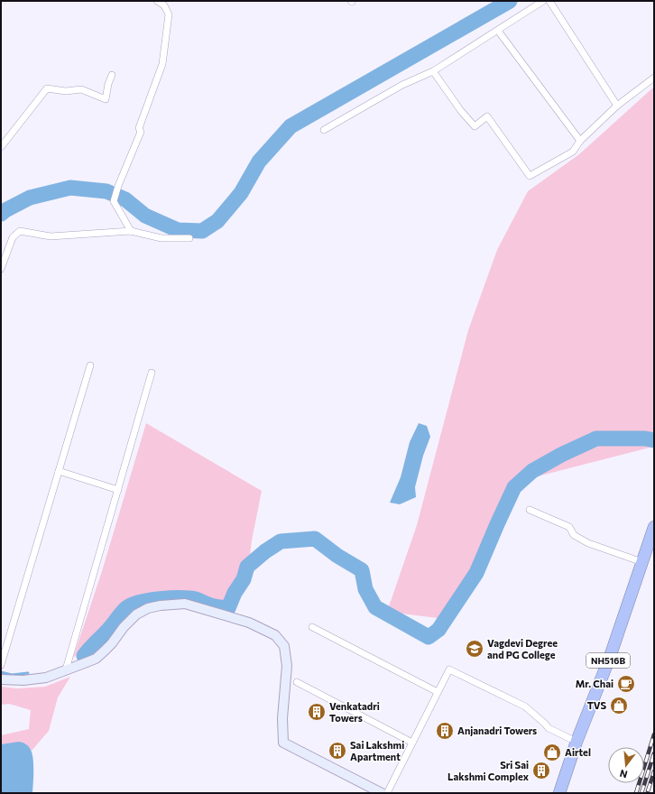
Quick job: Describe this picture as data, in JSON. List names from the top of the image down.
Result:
{
  "streets": {
    "highway": ["NH516B"]
  },
  "places": {
    "school or university": ["Vagdevi Degree and PG College"],
    "cafe": ["Mr. Chai"],
    "shop": ["TVS", "Airtel"],
    "building": [
      "Venkatadri Towers",
      "Anjanadri Towers",
      "Sai Lakshmi Apartment",
      "Sri Sai Lakshmi Complex"
    ]
  },
  "north": "bottom"
}
